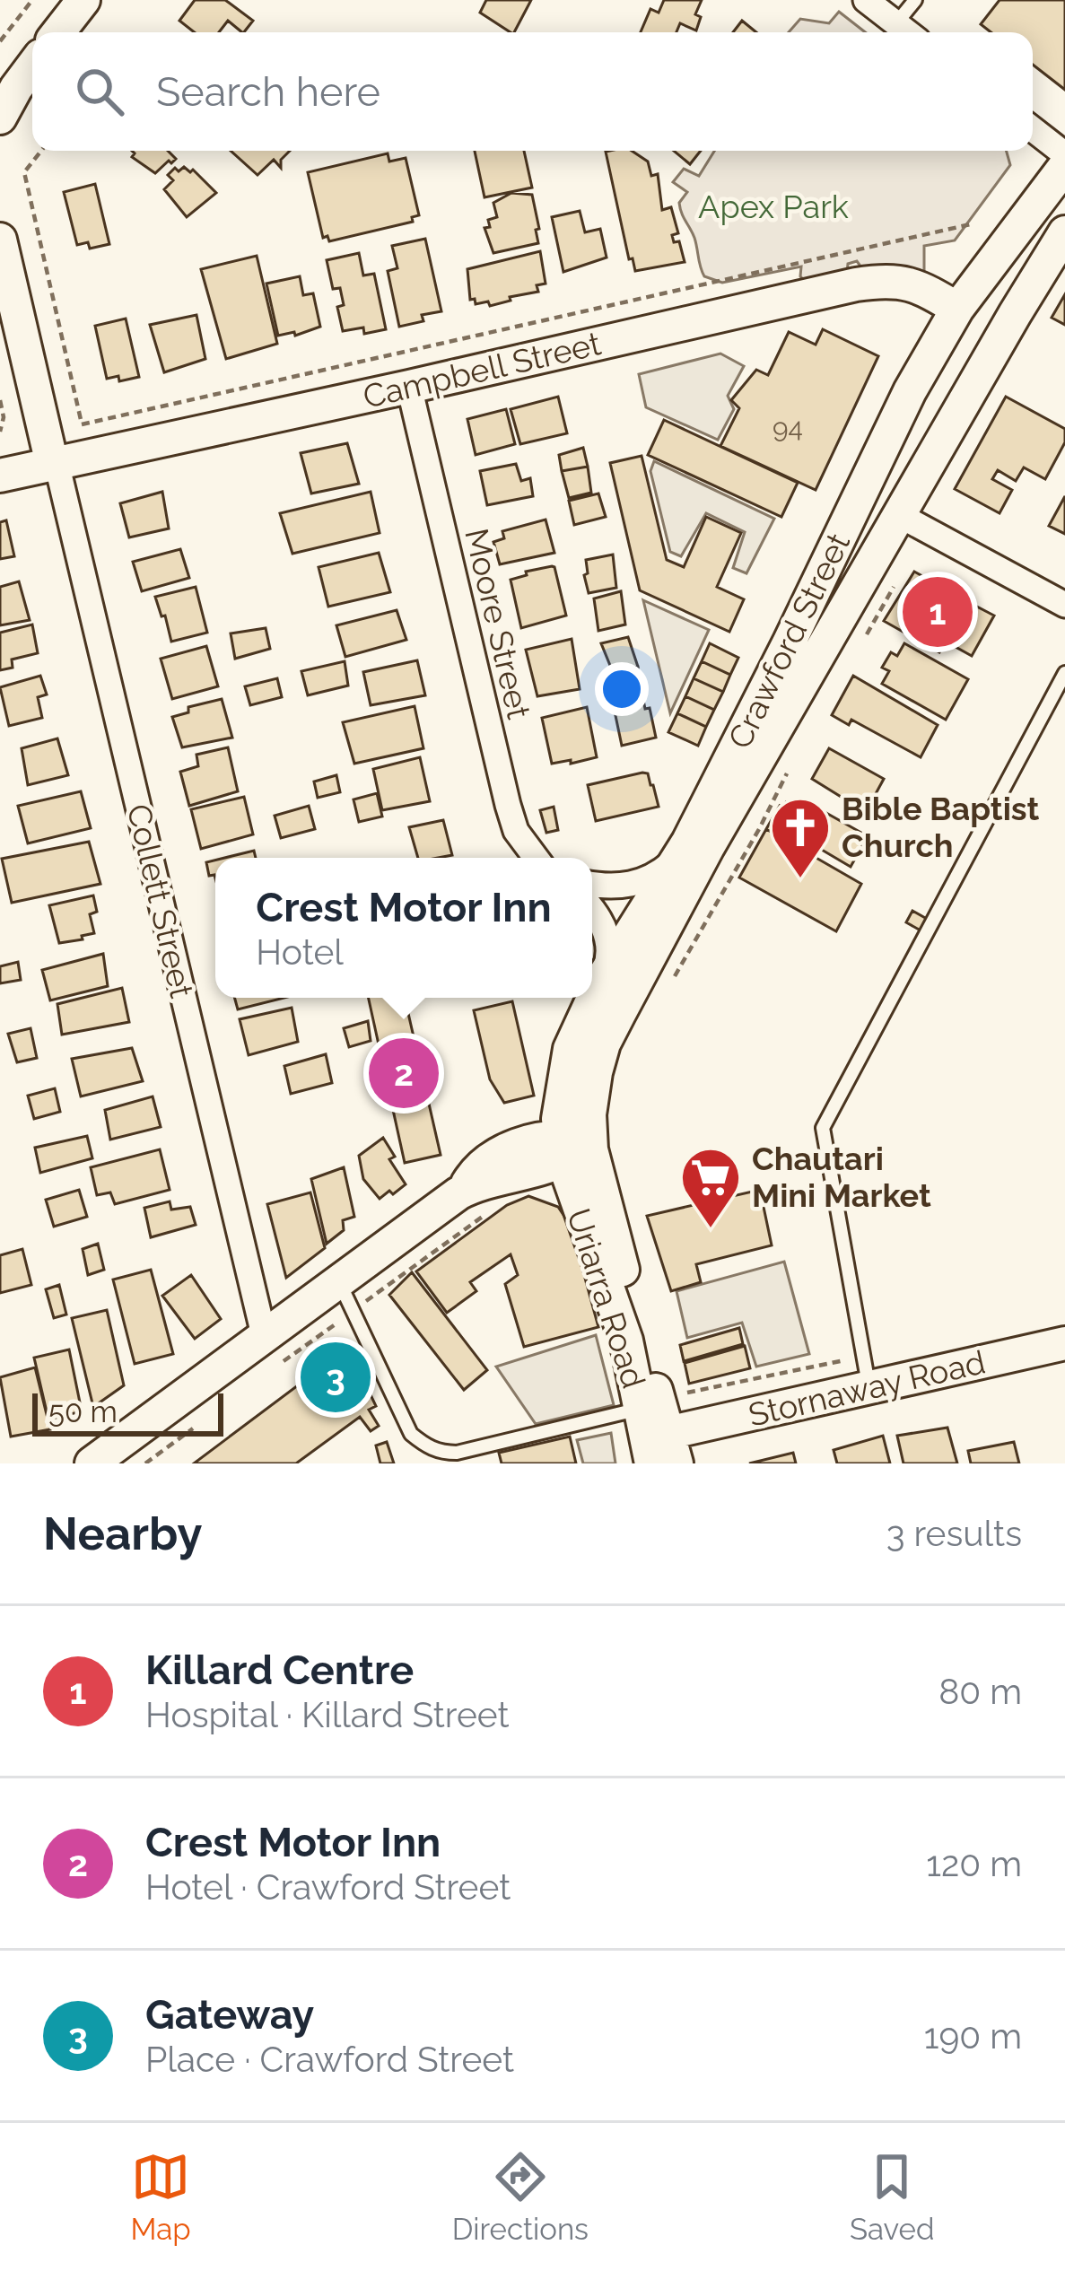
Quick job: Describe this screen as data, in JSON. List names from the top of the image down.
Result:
{
  "streets": {
    "main road": [
      "Campbell Street",
      "Crawford Street",
      "Collett Street",
      "Uriarra Road",
      "Stornaway Road"
    ],
    "street": ["Moore Street"]
  },
  "crossings": [
    ["Campbell Street", "Moore Street"],
    ["Campbell Street", "Crawford Street"],
    ["Campbell Street", "Collett Street"],
    ["Crawford Street", "Uriarra Road"],
    ["Uriarra Road", "Stornaway Road"]
  ],
  "parks": ["Apex Park"],
  "places": {
    "church": ["Bible Baptist Church"],
    "supermarket": ["Chautari Mini Market"]
  },
  "house_numbers": ["94"],
  "scale_bar": "50 m",
  "page": {
    "search": "Search here",
    "pins": ["1", "2", "3"],
    "popup": ["Crest Motor Inn", "Hotel"],
    "scale": "50 m",
    "heading": ["Nearby", "3 results"],
    "list": [
      {
        "mark": "1",
        "name": "Killard Centre",
        "note": "Hospital · Killard Street",
        "value": "80 m"
      },
      {
        "mark": "2",
        "name": "Crest Motor Inn",
        "note": "Hotel · Crawford Street",
        "value": "120 m"
      },
      {
        "mark": "3",
        "name": "Gateway",
        "note": "Place · Crawford Street",
        "value": "190 m"
      }
    ],
    "nav": ["Map", "Directions", "Saved"]
  }
}
